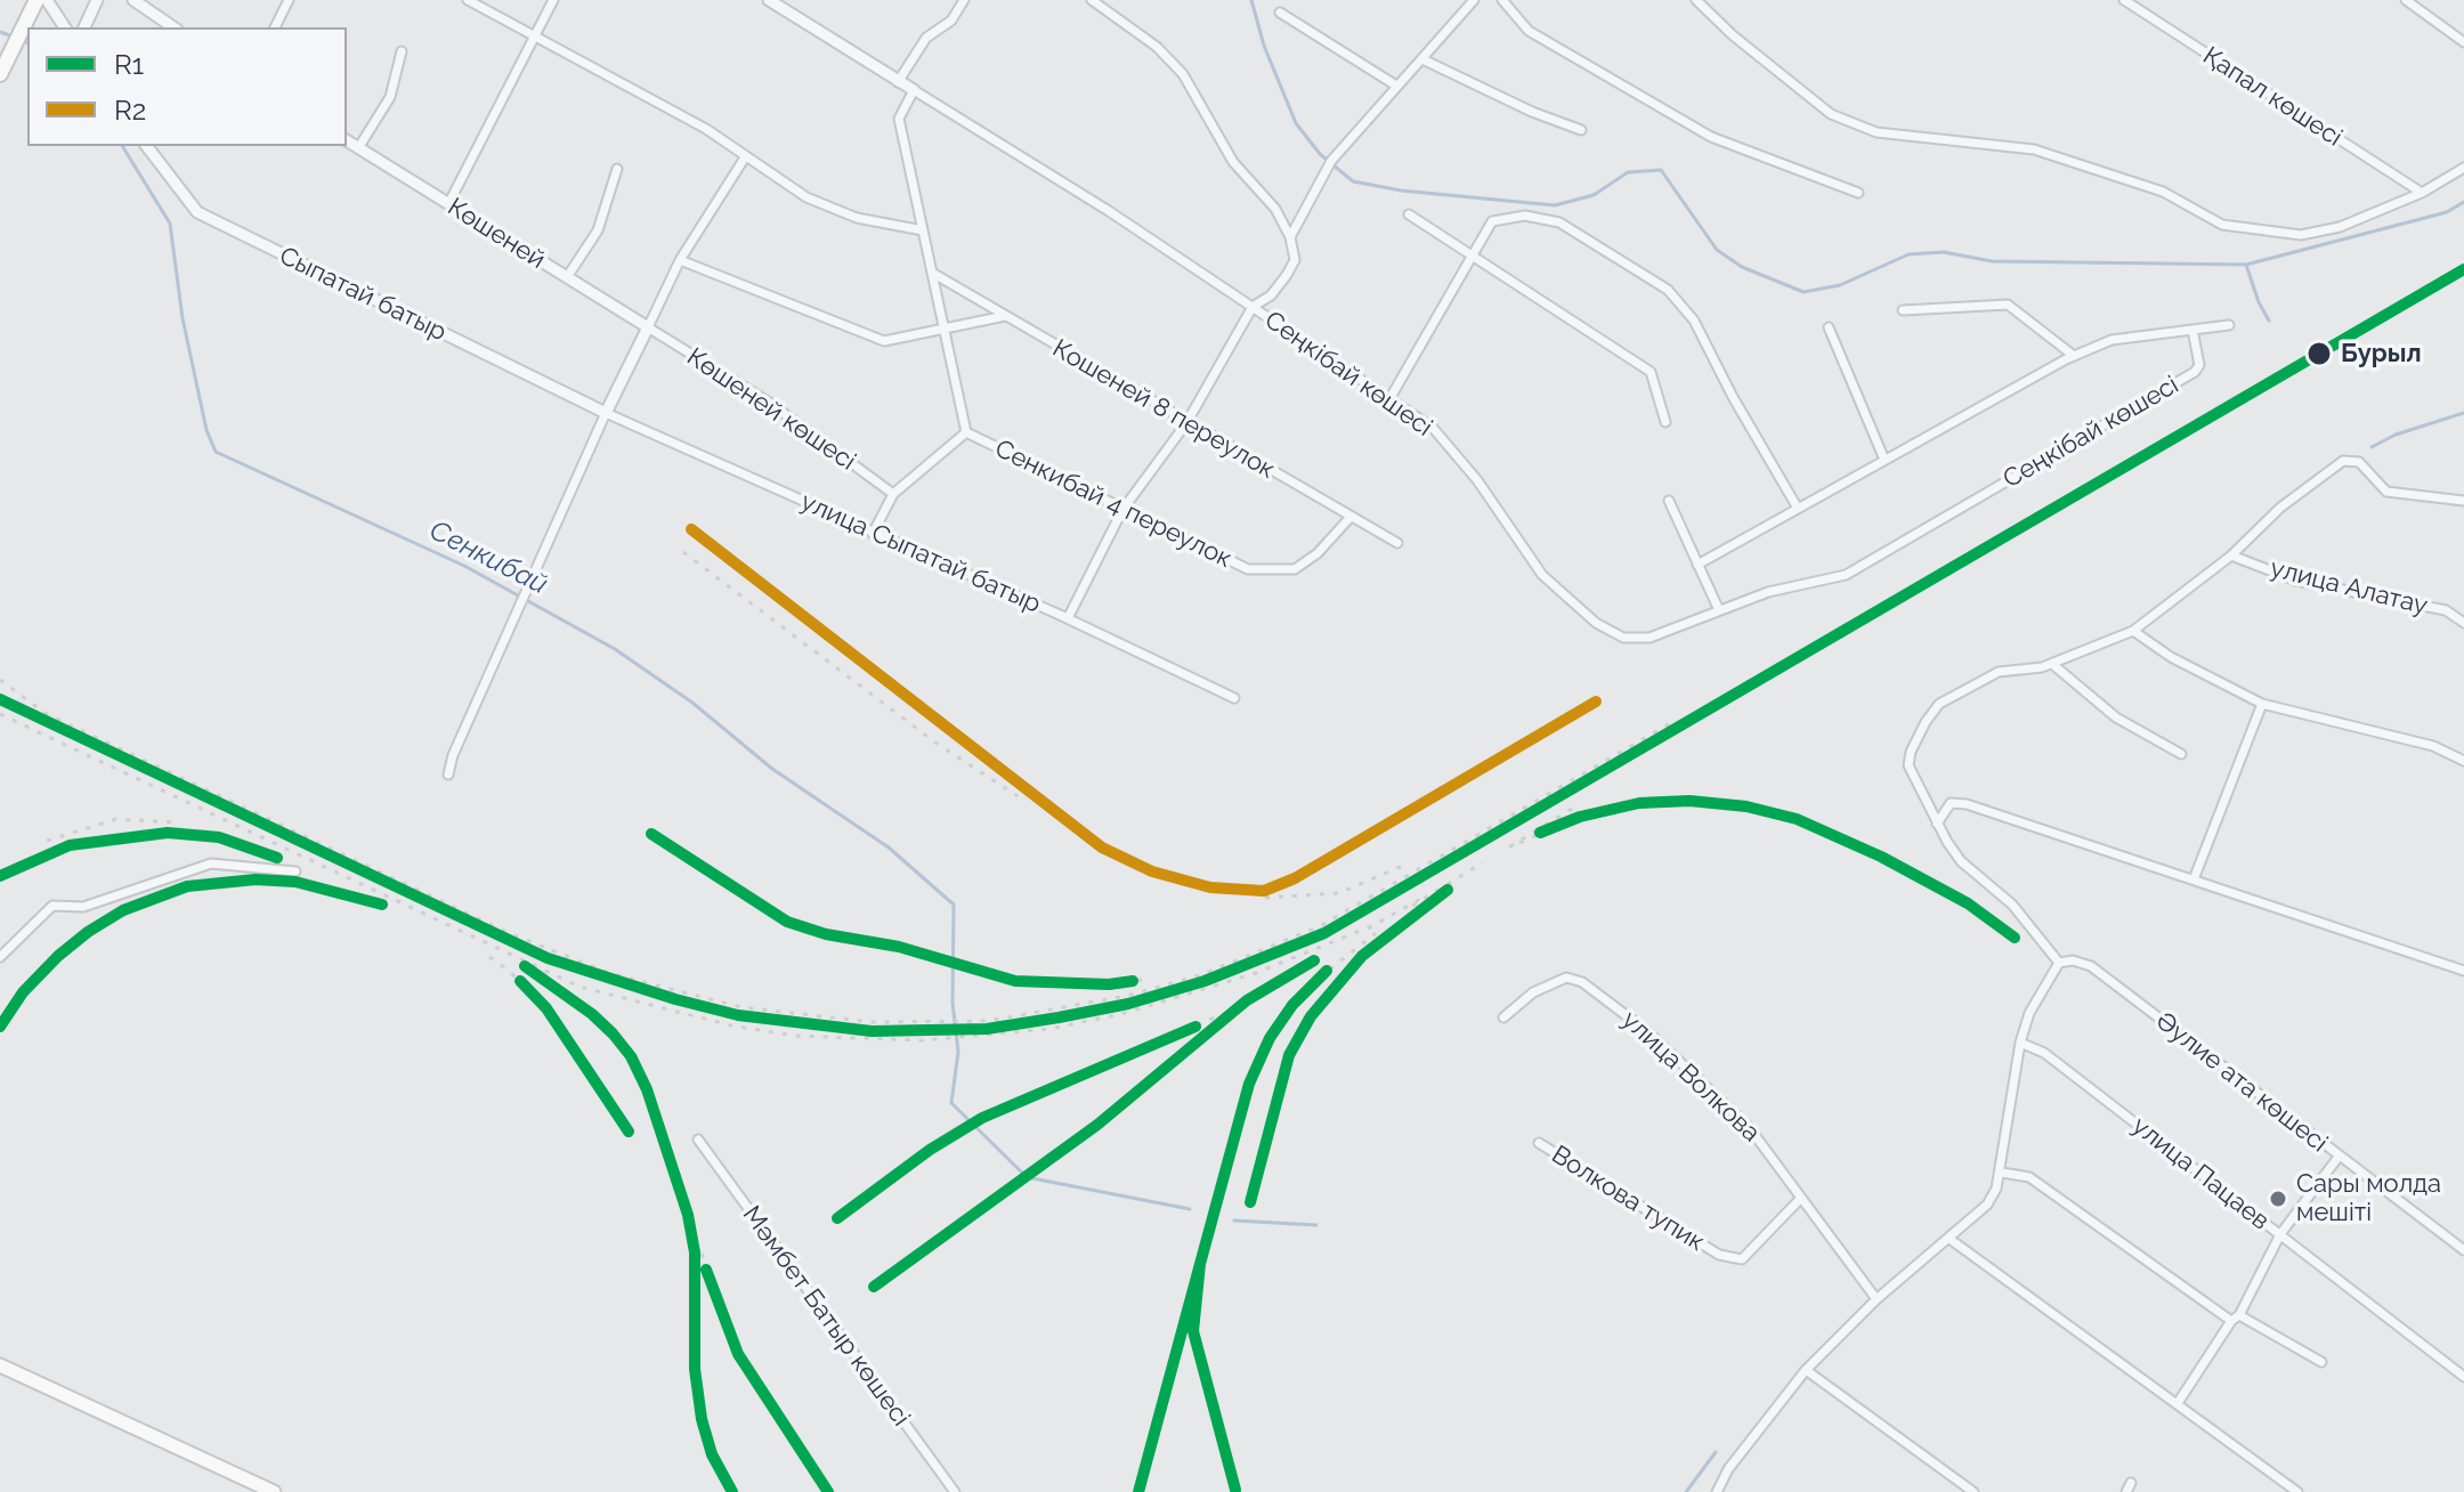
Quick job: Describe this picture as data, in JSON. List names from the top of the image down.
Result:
{
  "streets": {
    "street": [
      "Қапал көшесі",
      "Көшеней",
      "Сыпатай батыр",
      "Сеңкібай көшесі",
      "Көшеней көшесі",
      "Кошеней 8 переулок",
      "Сенкибай 4 переулок",
      "улица Сыпатай батыр",
      "улица Алатау",
      "улица Волкова",
      "Әулие ата көшесі",
      "улица Пацаев",
      "Волкова тупик",
      "Мәмбет Батыр көшесі"
    ]
  },
  "crossings": [
    ["Көшеней", "Көшеней көшесі"],
    ["Сыпатай батыр", "улица Сыпатай батыр"],
    ["Сеңкібай көшесі", "Сенкибай 4 переулок"],
    ["Көшеней көшесі", "Сенкибай 4 переулок"],
    ["Кошеней 8 переулок", "Сенкибай 4 переулок"],
    ["Сенкибай 4 переулок", "улица Сыпатай батыр"],
    ["улица Алатау", "Әулие ата көшесі"],
    ["улица Волкова", "Волкова тупик"]
  ],
  "water": ["Сенкибай"],
  "places": ["Бурыл", "Сары молда мешіті"],
  "lines": ["transit line R1", "transit line R2"],
  "legend": ["R1", "R2"]
}
